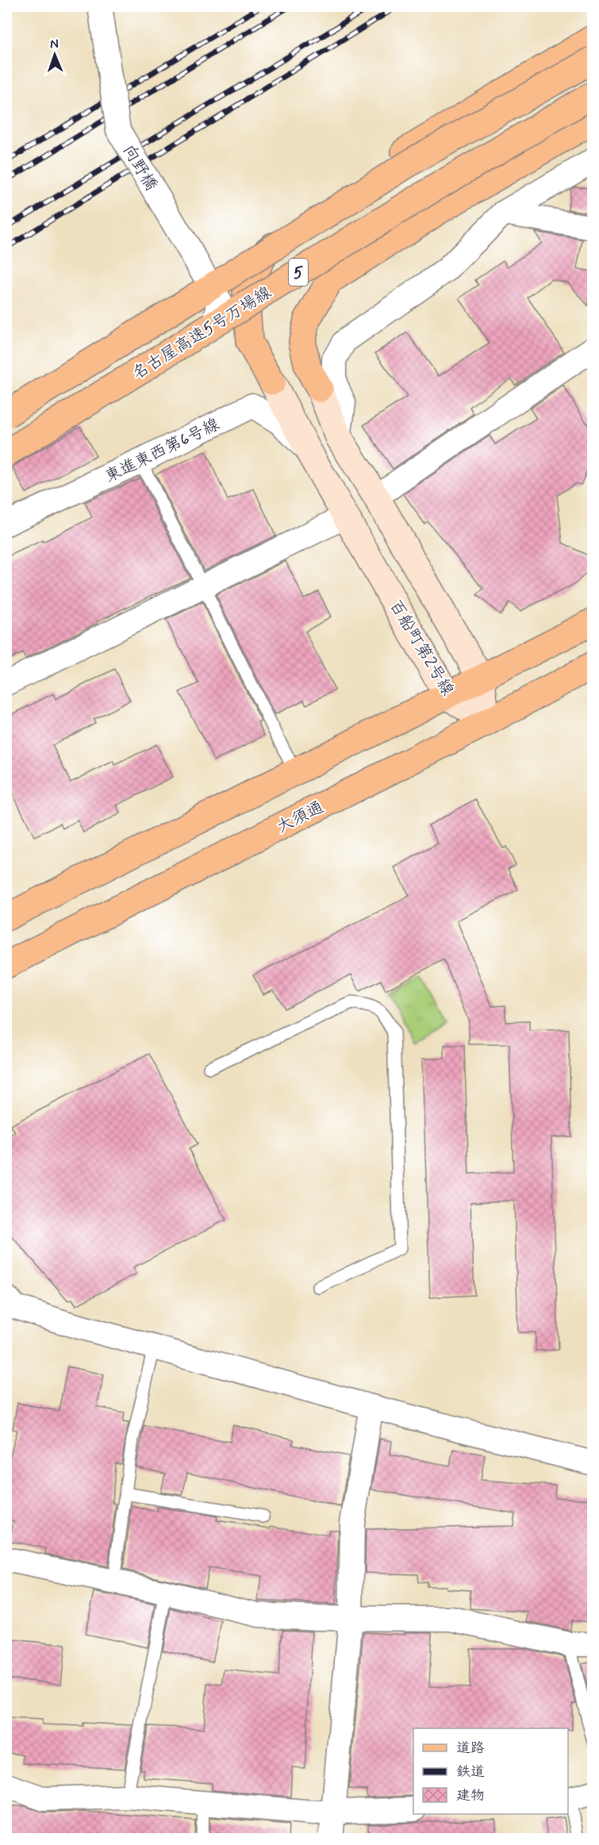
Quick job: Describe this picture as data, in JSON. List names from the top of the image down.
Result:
{
  "streets": {
    "main road": ["5", "名古屋高速5号万場線", "大須通"],
    "street": ["向野橋", "東進東西第6号線", "百船町第2号線"]
  },
  "crossings": [
    ["東進東西第6号線", "百船町第2号線"],
    ["百船町第2号線", "大須通"]
  ],
  "legend": ["道路", "鉄道", "建物"],
  "north": "top"
}
